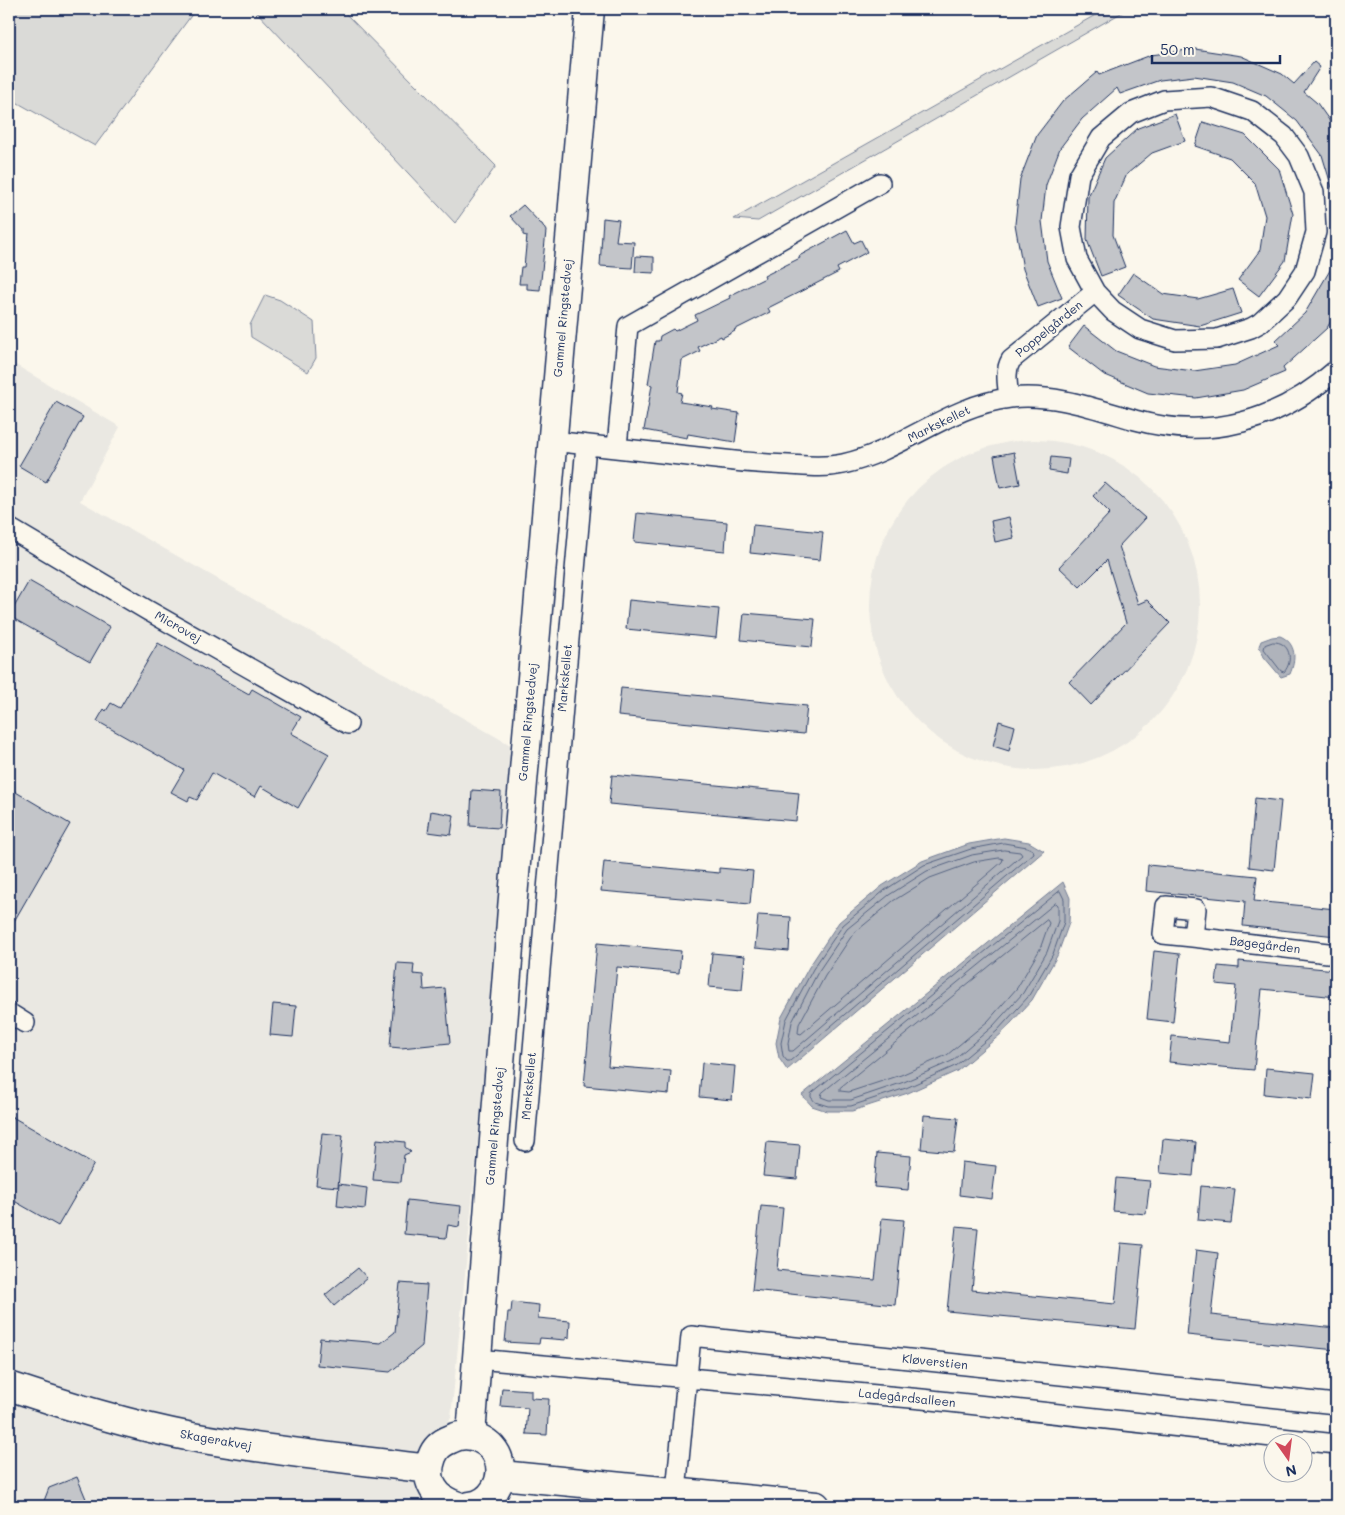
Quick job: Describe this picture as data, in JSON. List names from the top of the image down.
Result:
{
  "streets": {
    "street": [
      "Gammel Ringstedvej",
      "Poppelgården",
      "Markskellet",
      "Microvej",
      "Bøgegården",
      "Kløverstien",
      "Ladegårdsalleen",
      "Skagerakvej"
    ]
  },
  "crossings": [
    ["Gammel Ringstedvej", "Markskellet"],
    ["Gammel Ringstedvej", "Ladegårdsalleen"],
    ["Poppelgården", "Markskellet"],
    ["Kløverstien", "Ladegårdsalleen"]
  ],
  "scale_bar": "50 m",
  "north": "bottom"
}
